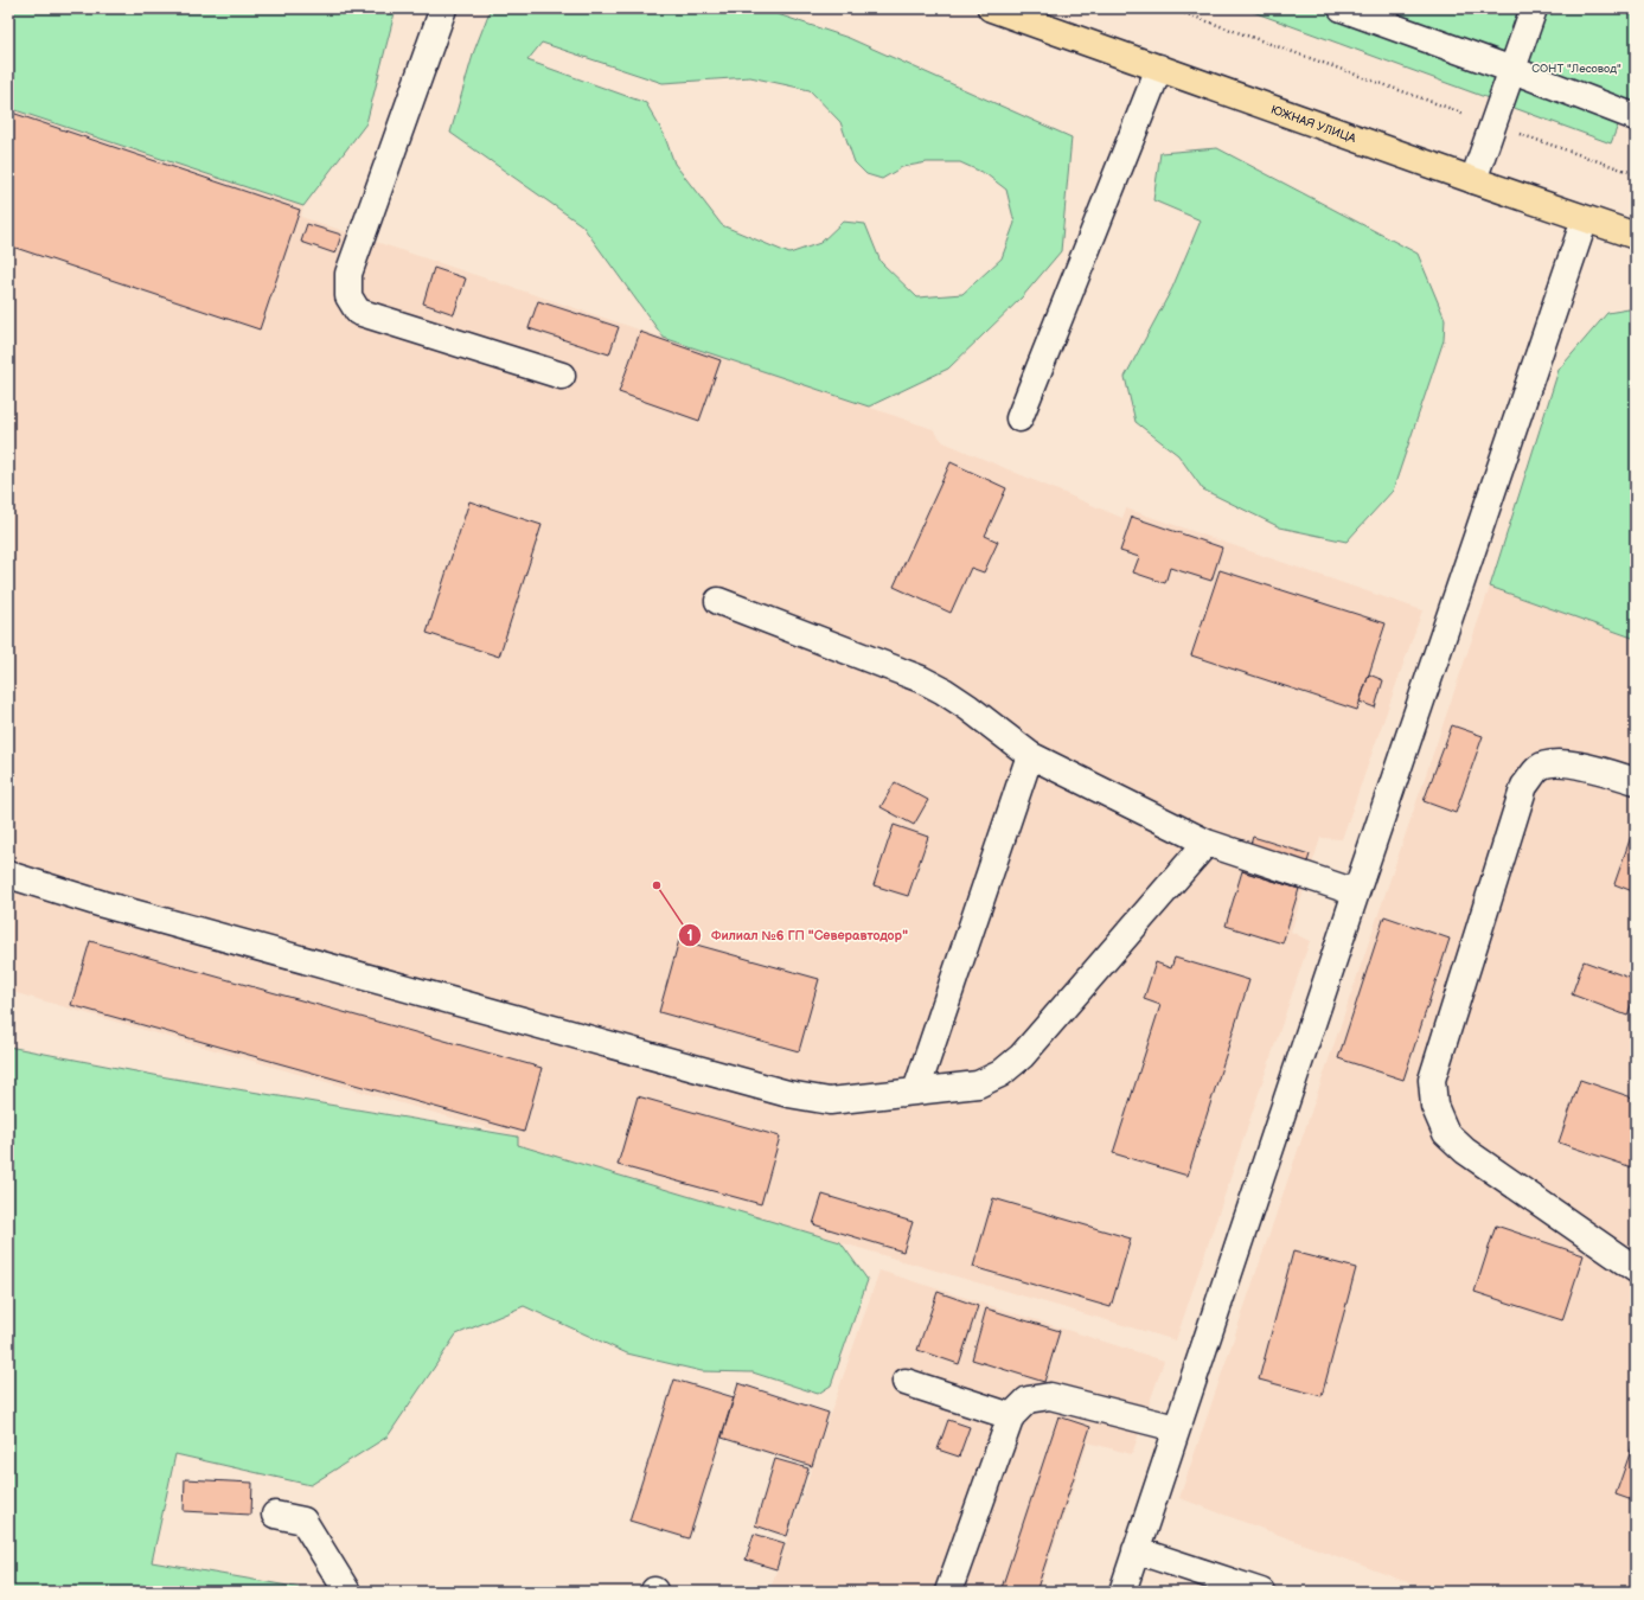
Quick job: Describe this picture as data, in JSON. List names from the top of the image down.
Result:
{
  "streets": {
    "main road": ["ЮЖНАЯ УЛИЦА"]
  },
  "parks": ["СОНТ \"Лесовод\""],
  "places": ["Филиал №6 ГП \"Северавтодор\""]
}
